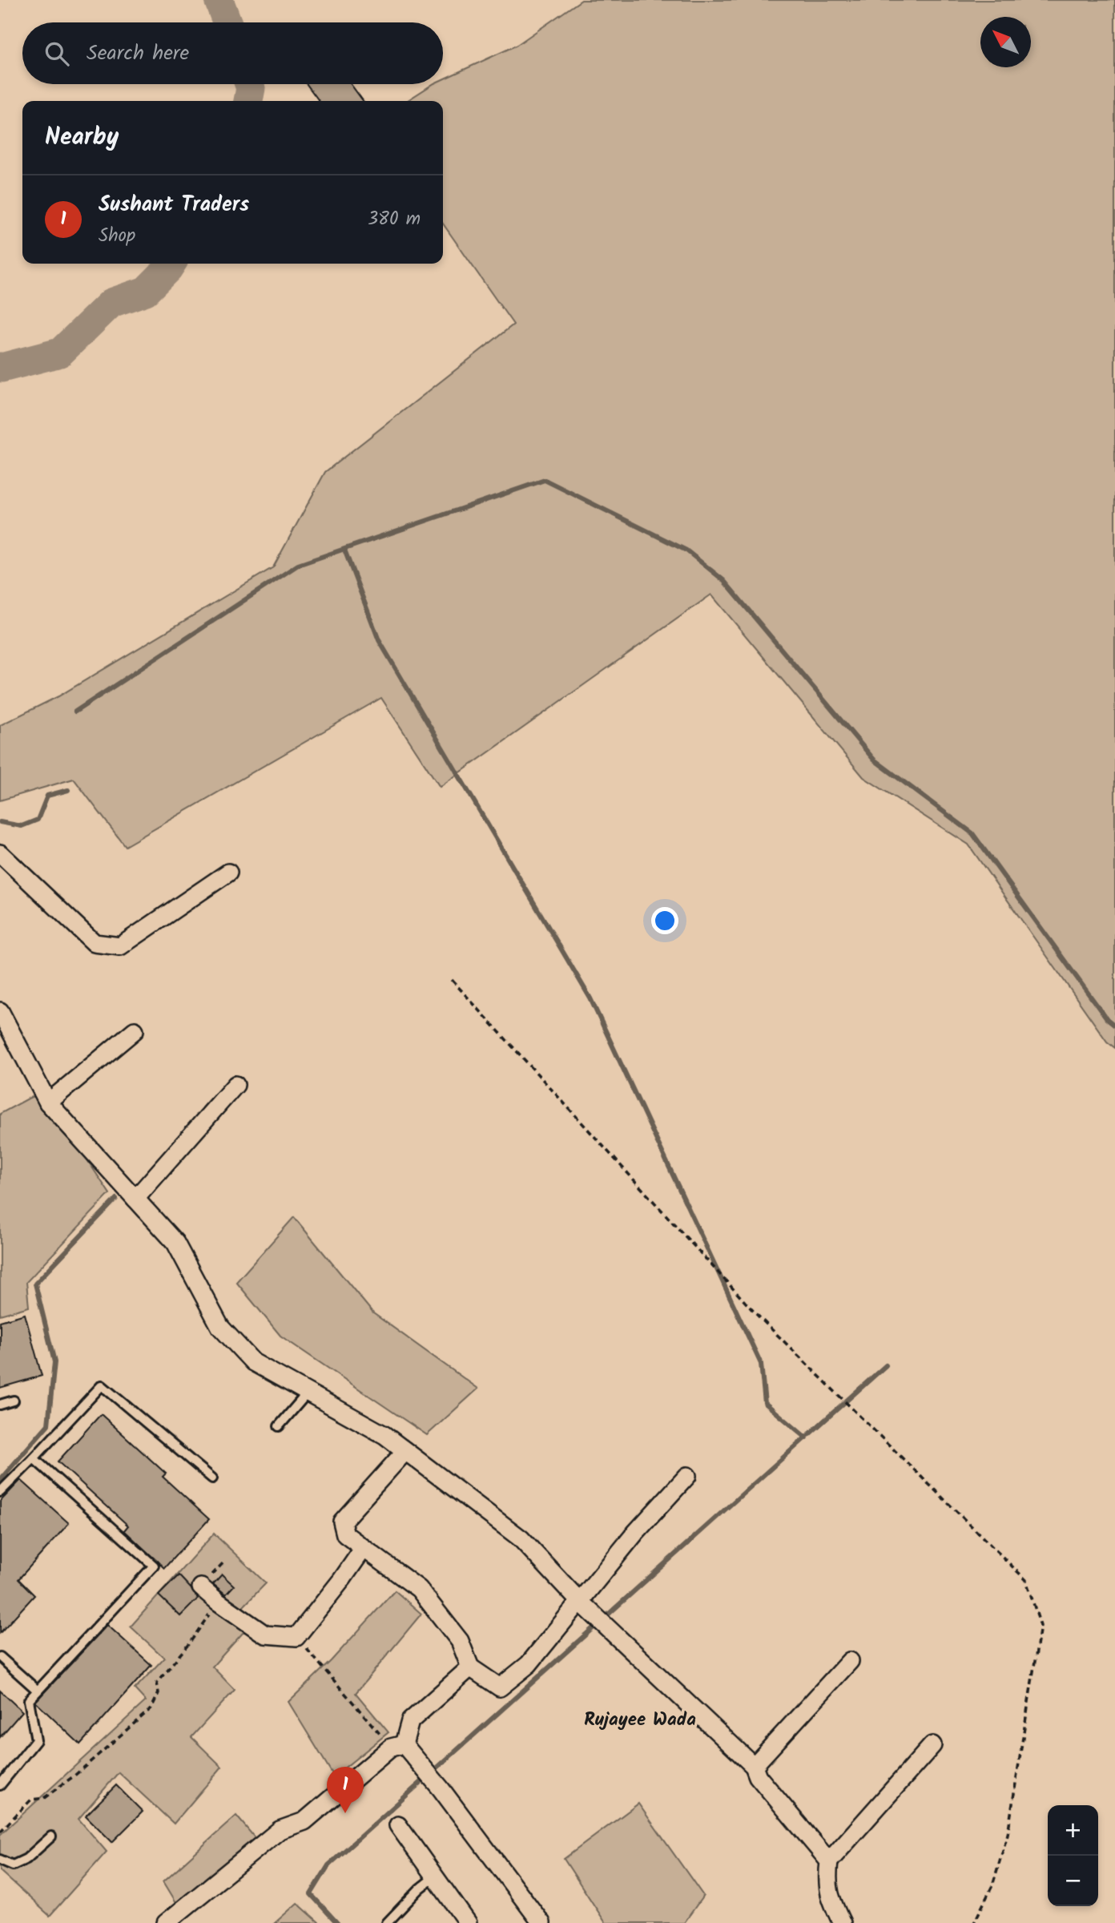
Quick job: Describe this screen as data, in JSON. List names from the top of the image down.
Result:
{
  "districts": ["Rujayee Wada"],
  "north": "top left",
  "page": {
    "search": "Search here",
    "heading": "Nearby",
    "list": [
      {
        "mark": "1",
        "name": "Sushant Traders",
        "note": "Shop",
        "value": "380 m"
      }
    ],
    "pins": "1",
    "map_buttons": ["+", "−"]
  }
}
